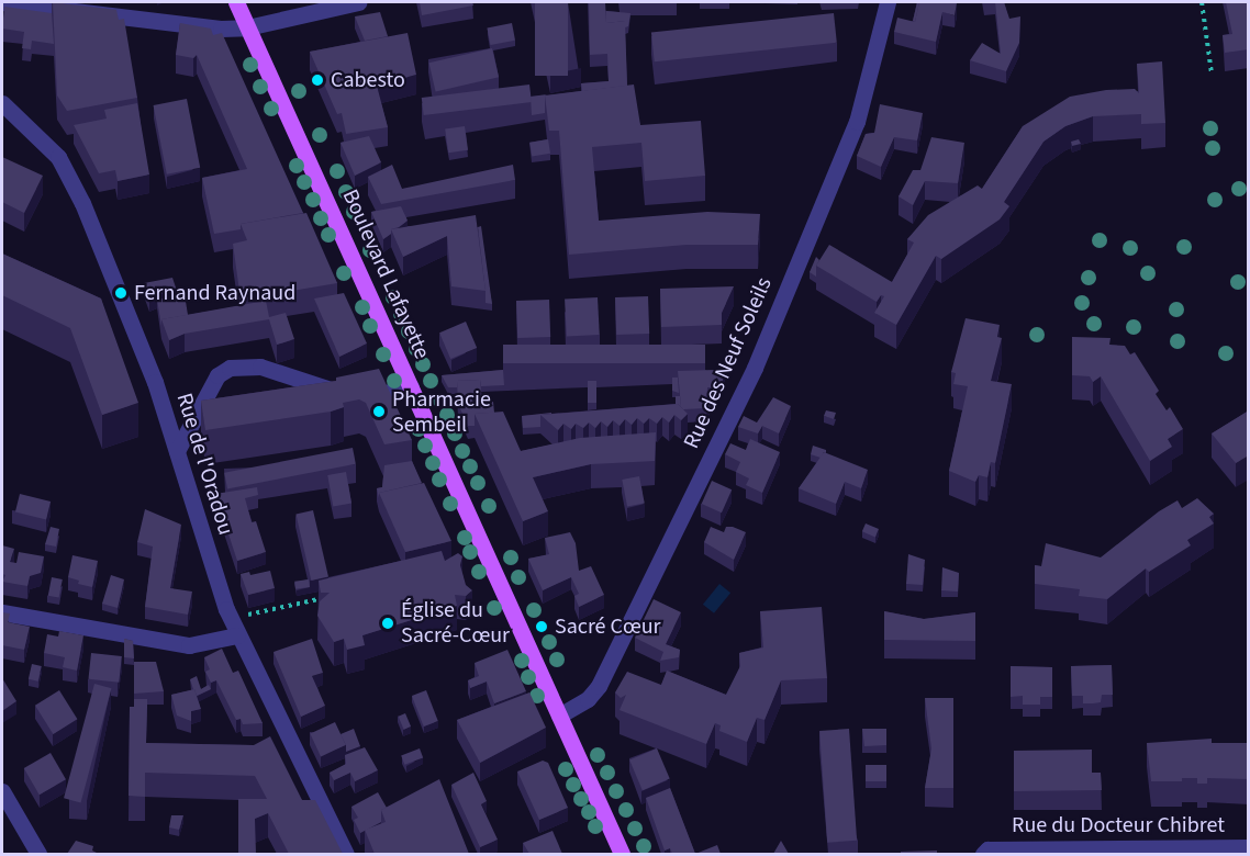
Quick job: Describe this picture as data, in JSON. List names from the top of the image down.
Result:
{
  "streets": {
    "main road": ["Boulevard Lafayette"],
    "street": ["Rue des Neuf Soleils", "Rue de l'Oradou", "Rue du Docteur Chibret"]
  },
  "crossings": [
    ["Boulevard Lafayette", "Rue des Neuf Soleils"]
  ],
  "places": [
    "Cabesto",
    "Fernand Raynaud",
    "Pharmacie Sembeil",
    "Église du Sacré-Cœur",
    "Sacré Cœur"
  ]
}
